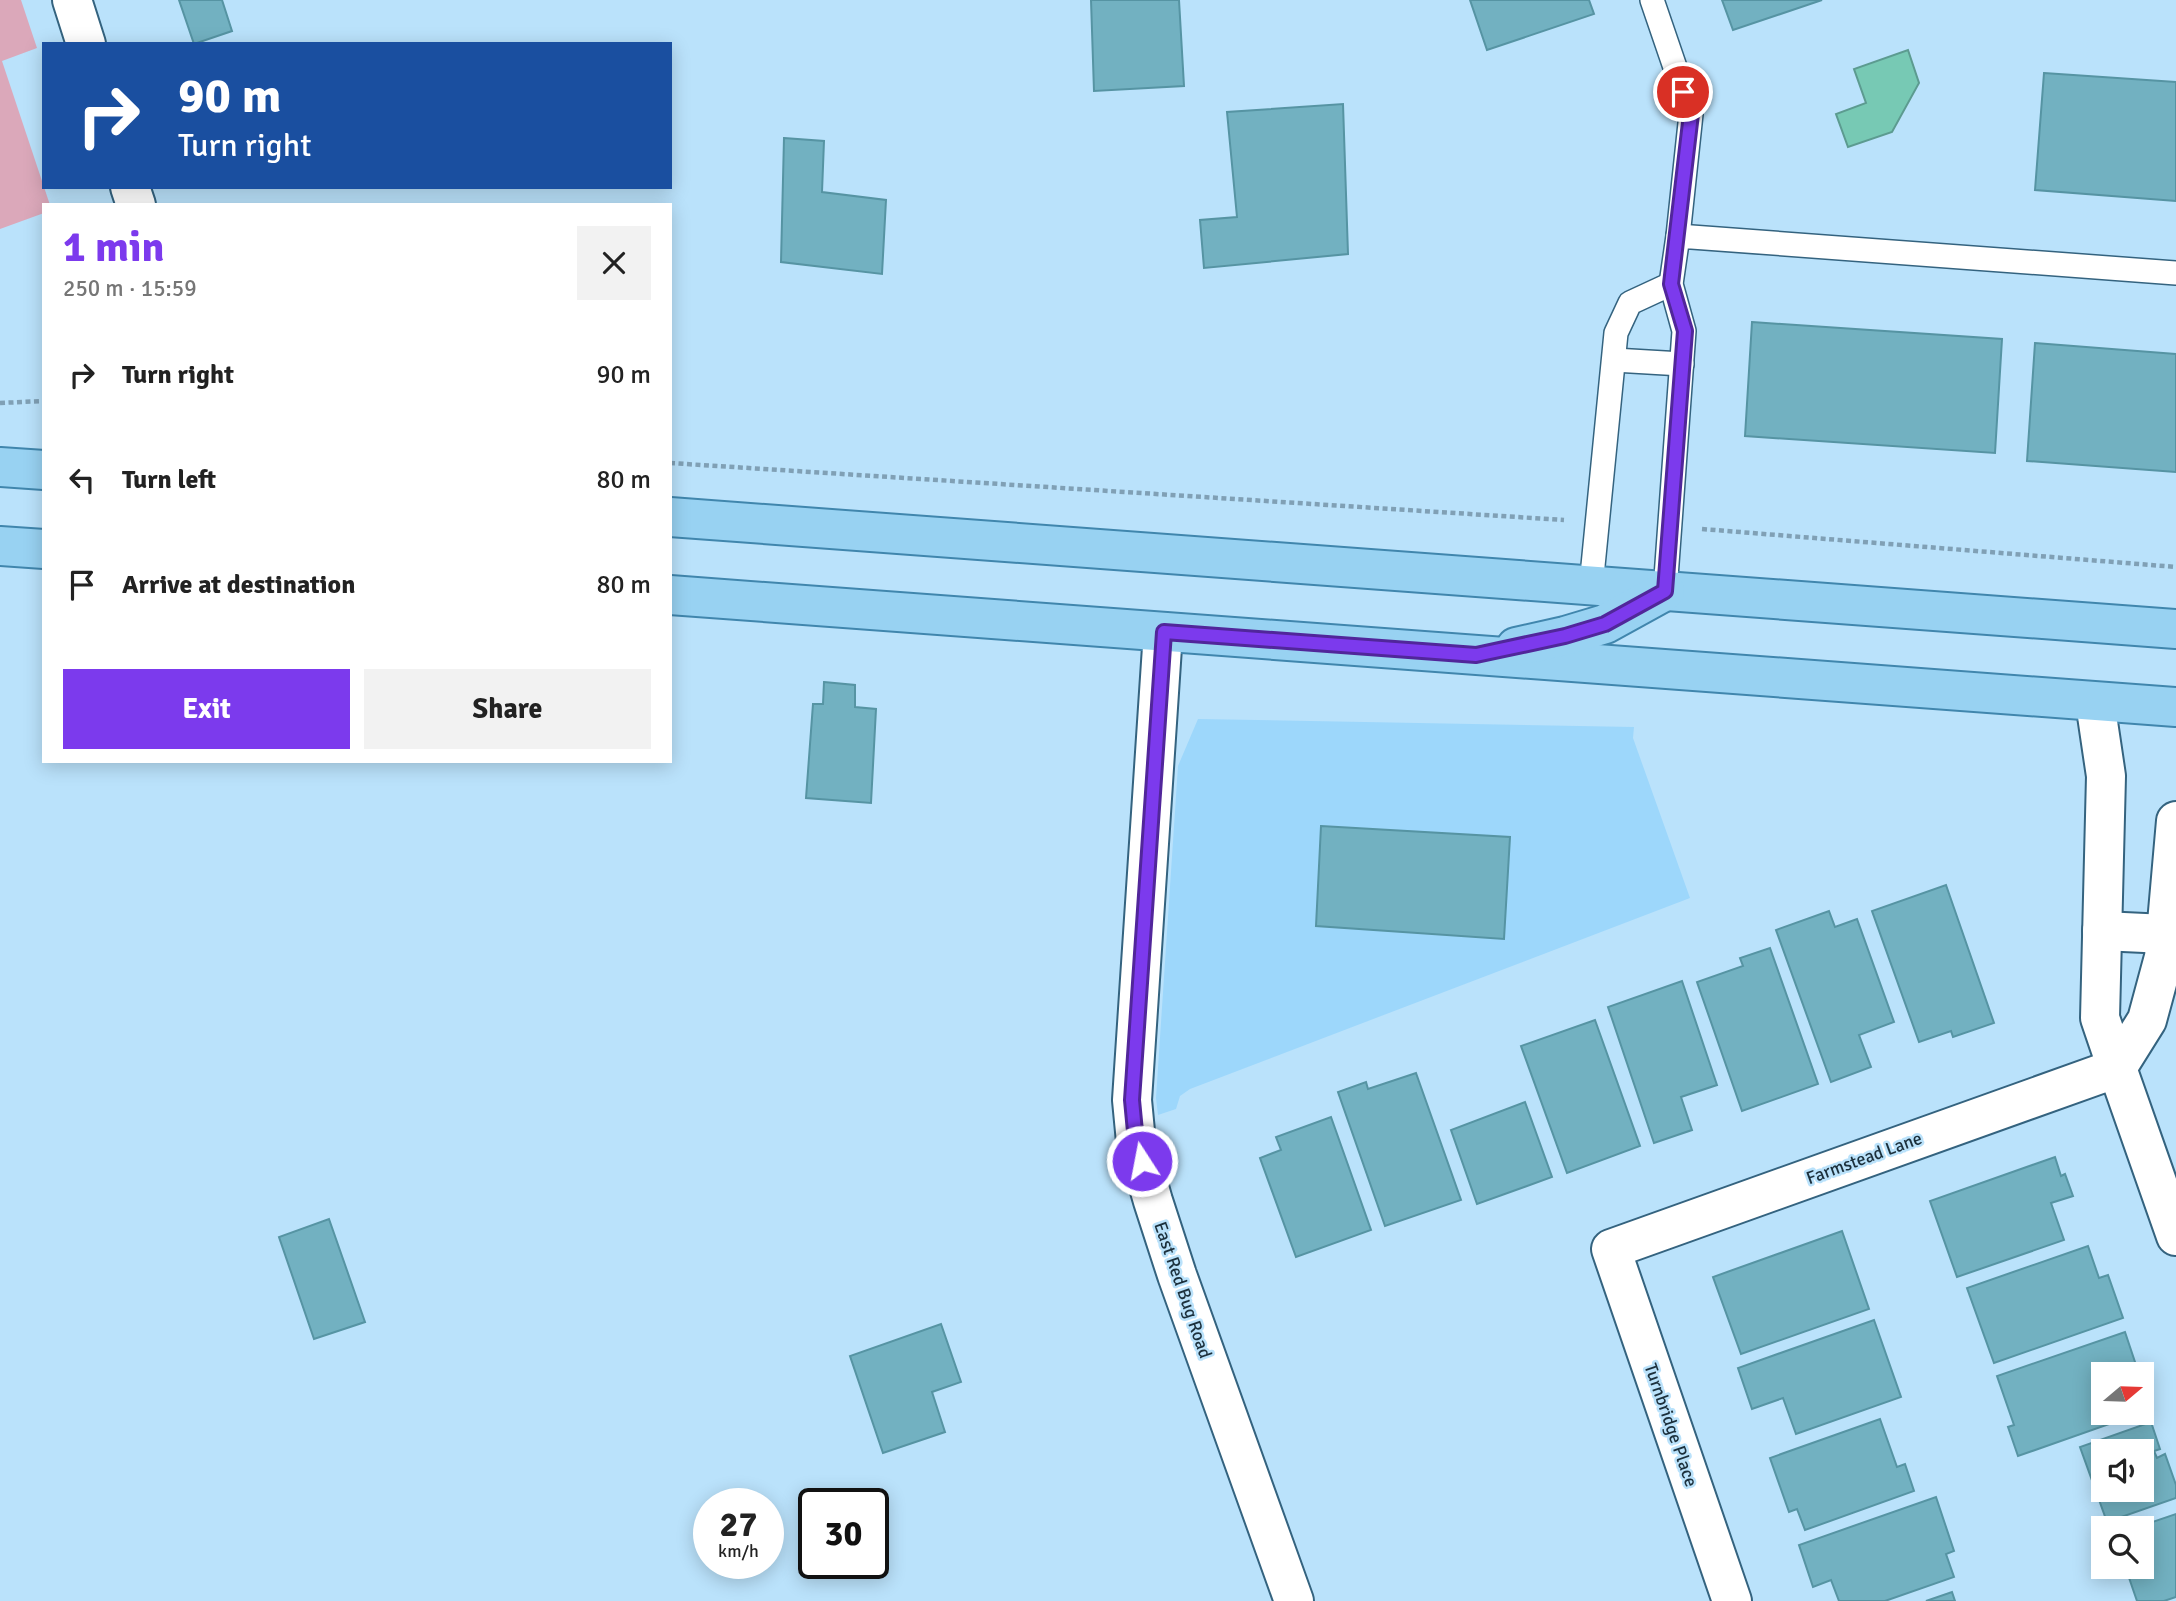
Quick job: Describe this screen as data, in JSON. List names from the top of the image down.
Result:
{
  "streets": {
    "street": ["Farmstead Lane", "East Red Bug Road", "Turnbridge Place"]
  },
  "crossings": [
    ["Farmstead Lane", "Turnbridge Place"]
  ],
  "north": "right",
  "page": {
    "turn": ["90 m", "Turn right"],
    "heading": ["1 min", "250 m · 15:59"],
    "list": [
      {
        "name": "Turn right",
        "value": "90 m"
      },
      {
        "name": "Turn left",
        "value": "80 m"
      },
      {
        "name": "Arrive at destination",
        "value": "80 m"
      }
    ],
    "buttons": ["Exit", "Share"],
    "speed": "27 km/h",
    "limit": "30"
  }
}
